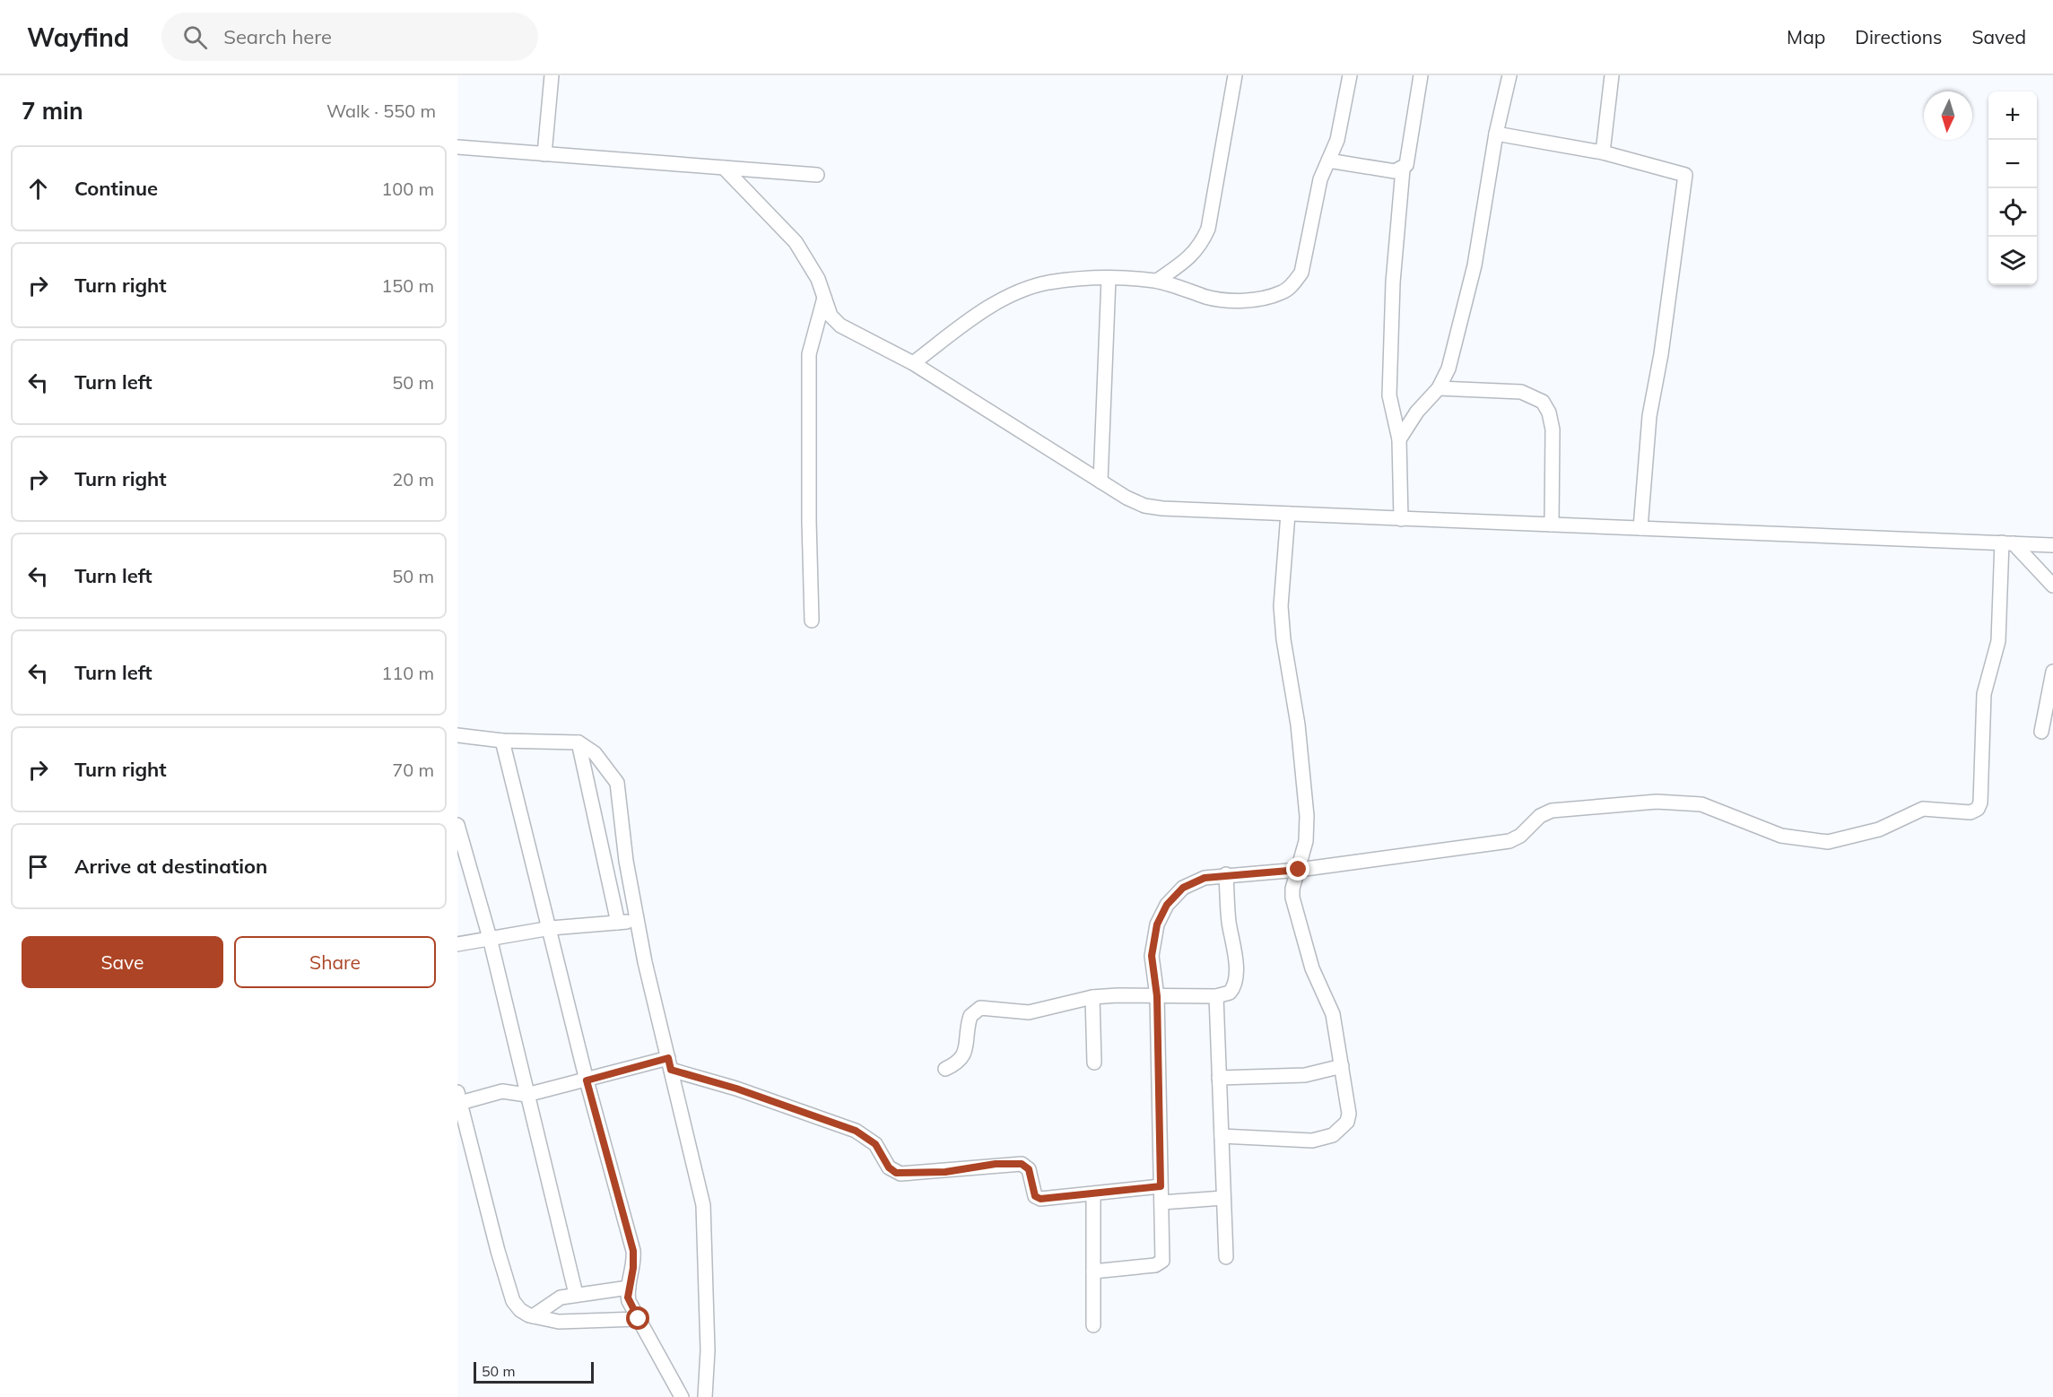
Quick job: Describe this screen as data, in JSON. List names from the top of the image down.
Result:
{
  "scale_bar": "50 m",
  "north": "bottom",
  "page": {
    "header": "Wayfind",
    "search": "Search here",
    "nav": ["Map", "Directions", "Saved"],
    "heading": ["7 min", "Walk · 550 m"],
    "map_buttons": ["+", "−"],
    "list": [
      ["Continue", "100 m"],
      ["Turn right", "150 m"],
      ["Turn left", "50 m"],
      ["Turn right", "20 m"],
      ["Turn left", "50 m"],
      ["Turn left", "110 m"],
      ["Turn right", "70 m"],
      "Arrive at destination"
    ],
    "buttons": ["Save", "Share"],
    "scale": "50 m"
  }
}
